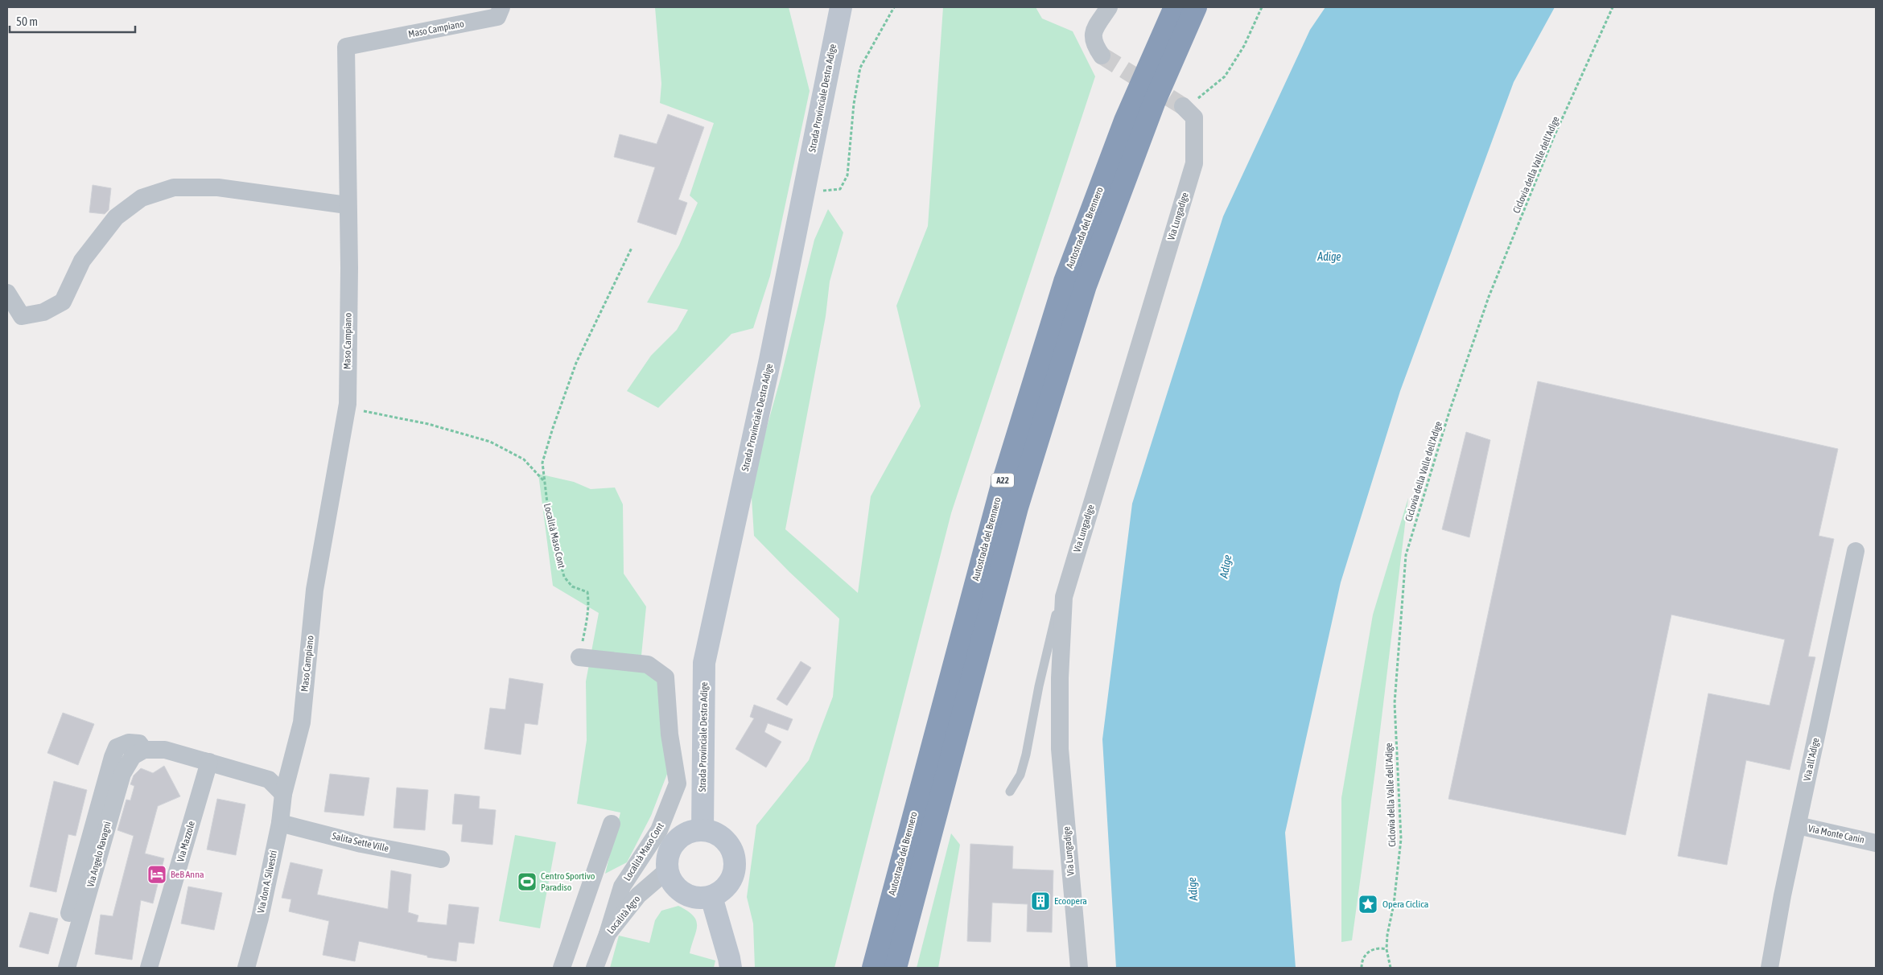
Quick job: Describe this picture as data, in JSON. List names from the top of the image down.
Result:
{
  "streets": {
    "highway": ["Autostrada del Brennero", "A22"],
    "main road": ["Strada Provinciale Destra Adige"],
    "street": [
      "Maso Campiano",
      "Via Lungadige",
      "Località Maso Cont",
      "Via all'Adige",
      "Via Monte Canin",
      "Via Mazzole",
      "Salita Sette Ville",
      "Via Angelo Ravagni",
      "Via don A. Silvestri",
      "Località Agro"
    ],
    "path": ["Ciclovia della Valle dell'Adige"]
  },
  "crossings": [
    ["Maso Campiano", "Via Angelo Ravagni"],
    ["Maso Campiano", "Via don A. Silvestri"],
    ["Strada Provinciale Destra Adige", "Località Agro"],
    ["Località Maso Cont", "Località Agro"],
    ["Via all'Adige", "Via Monte Canin"],
    ["Via Mazzole", "Via Angelo Ravagni"],
    ["Salita Sette Ville", "Via don A. Silvestri"],
    ["Via Angelo Ravagni", "Via don A. Silvestri"]
  ],
  "water": ["Adige"],
  "places": {
    "hotel": ["BeB Anna"],
    "sports": ["Centro Sportivo Paradiso"],
    "building": ["Ecoopera"],
    "place": ["Opera Ciclica"]
  },
  "scale_bar": "50 m"
}
